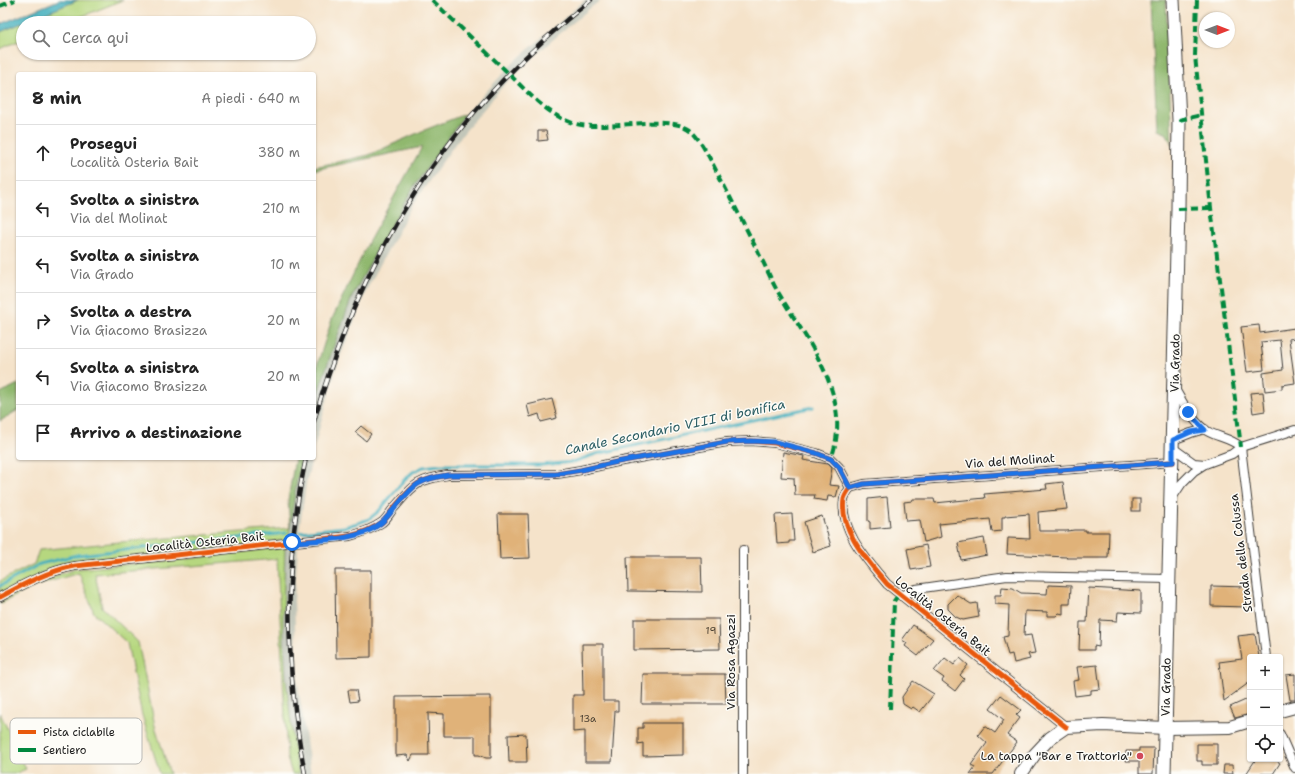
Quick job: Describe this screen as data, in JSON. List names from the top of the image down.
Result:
{
  "streets": {
    "main road": ["Via Grado"],
    "street": [
      "Via del Molinat",
      "Località Osteria Bait",
      "Strada della Colussa",
      "Via Rosa Agazzi"
    ]
  },
  "crossings": [
    ["Via Grado", "Via del Molinat"],
    ["Via del Molinat", "Località Osteria Bait"]
  ],
  "water": ["Canale Secondario VIII di bonifica"],
  "places": ["La tappa \"Bar e Trattoria\""],
  "house_numbers": ["19", "13a"],
  "legend": ["Pista ciclabile", "Sentiero"],
  "north": "right",
  "page": {
    "search": "Cerca qui",
    "heading": ["8 min", "A piedi · 640 m"],
    "list": [
      ["Prosegui", "Località Osteria Bait", "380 m"],
      ["Svolta a sinistra", "Via del Molinat", "210 m"],
      ["Svolta a sinistra", "Via Grado", "10 m"],
      ["Svolta a destra", "Via Giacomo Brasizza", "20 m"],
      ["Svolta a sinistra", "Via Giacomo Brasizza", "20 m"],
      "Arrivo a destinazione"
    ],
    "map_buttons": ["+", "−"]
  }
}
